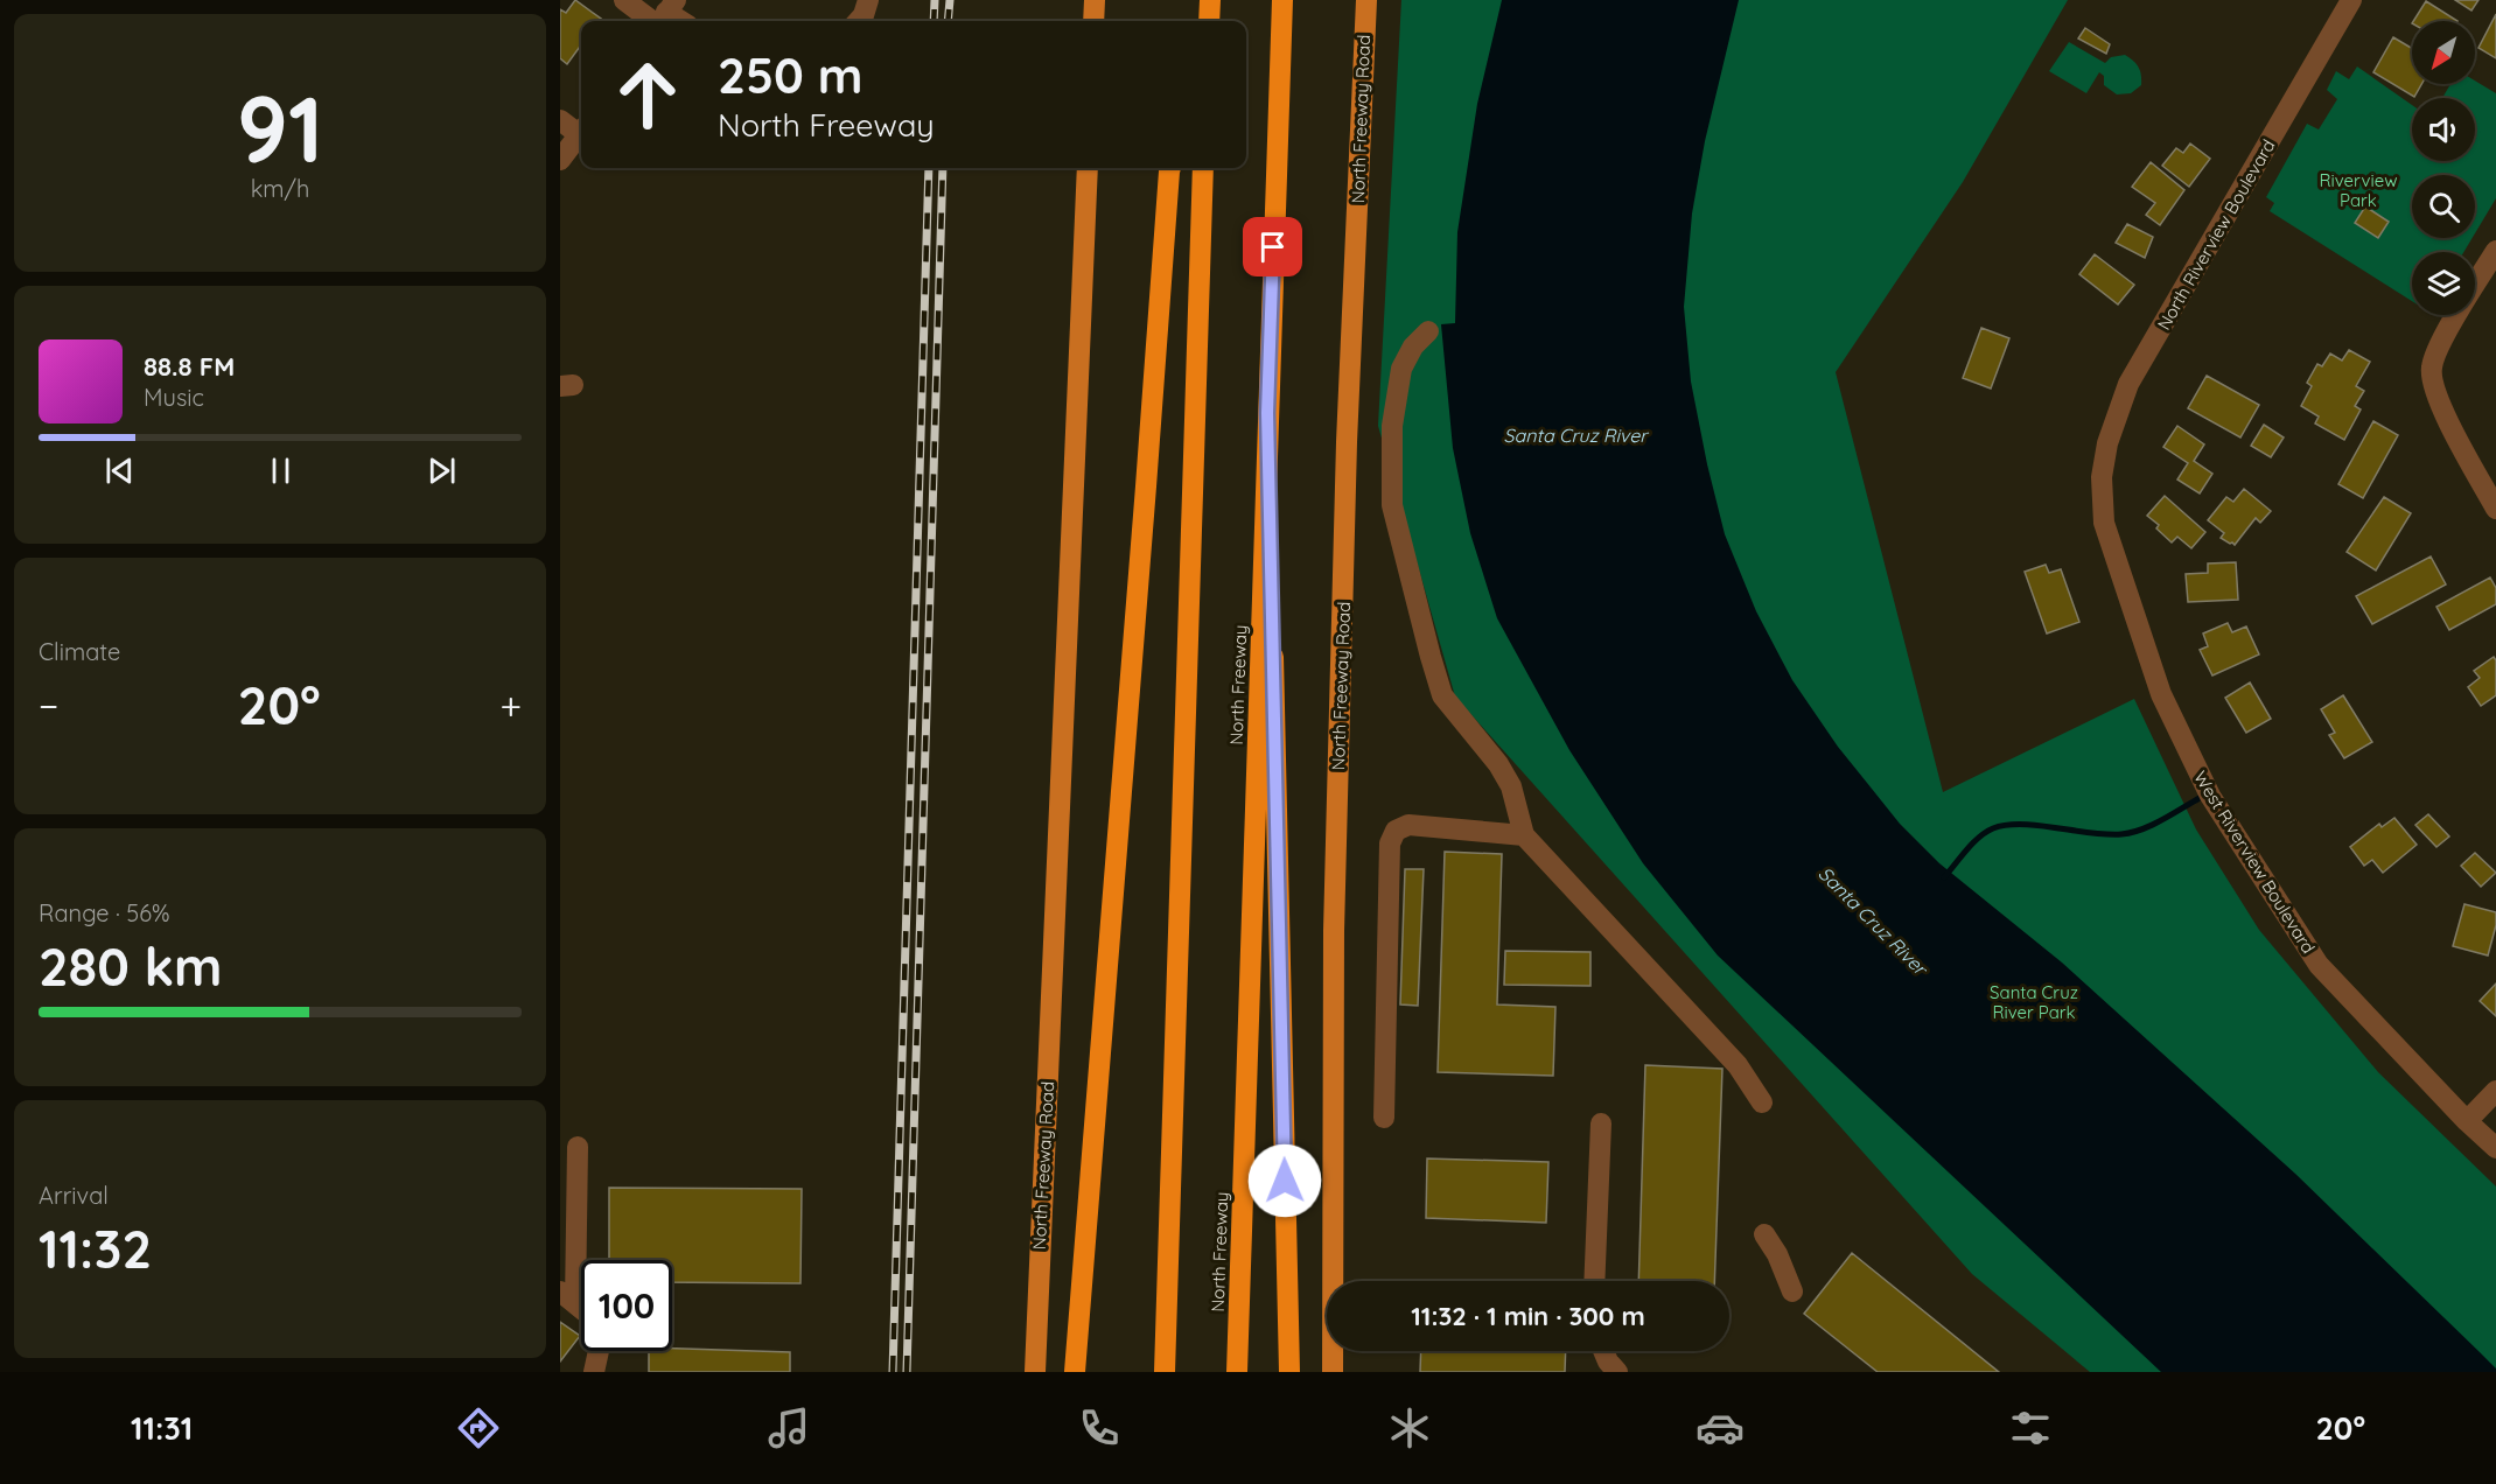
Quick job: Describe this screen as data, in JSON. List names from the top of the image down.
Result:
{
  "streets": {
    "highway": ["North Freeway"],
    "main road": ["North Freeway Road"],
    "street": ["North Riverview Boulevard", "West Riverview Boulevard"]
  },
  "crossings": [
    ["North Riverview Boulevard", "West Riverview Boulevard"]
  ],
  "water": ["Santa Cruz River"],
  "parks": ["Riverview Park", "Santa Cruz River Park"],
  "north": "bottom left",
  "page": {
    "tile": [
      ["91", "km/h"],
      "Climate",
      ["Range · 56%", "280 km"],
      ["Arrival", "11:32"]
    ],
    "turn": ["250 m", "North Freeway"],
    "song": ["88.8 FM", "Music"],
    "heat": ["−", "20°", "+"],
    "limit": "100",
    "trip": "11:32 · 1 min · 300 m",
    "tabs": ["11:31", "20°"]
  }
}
